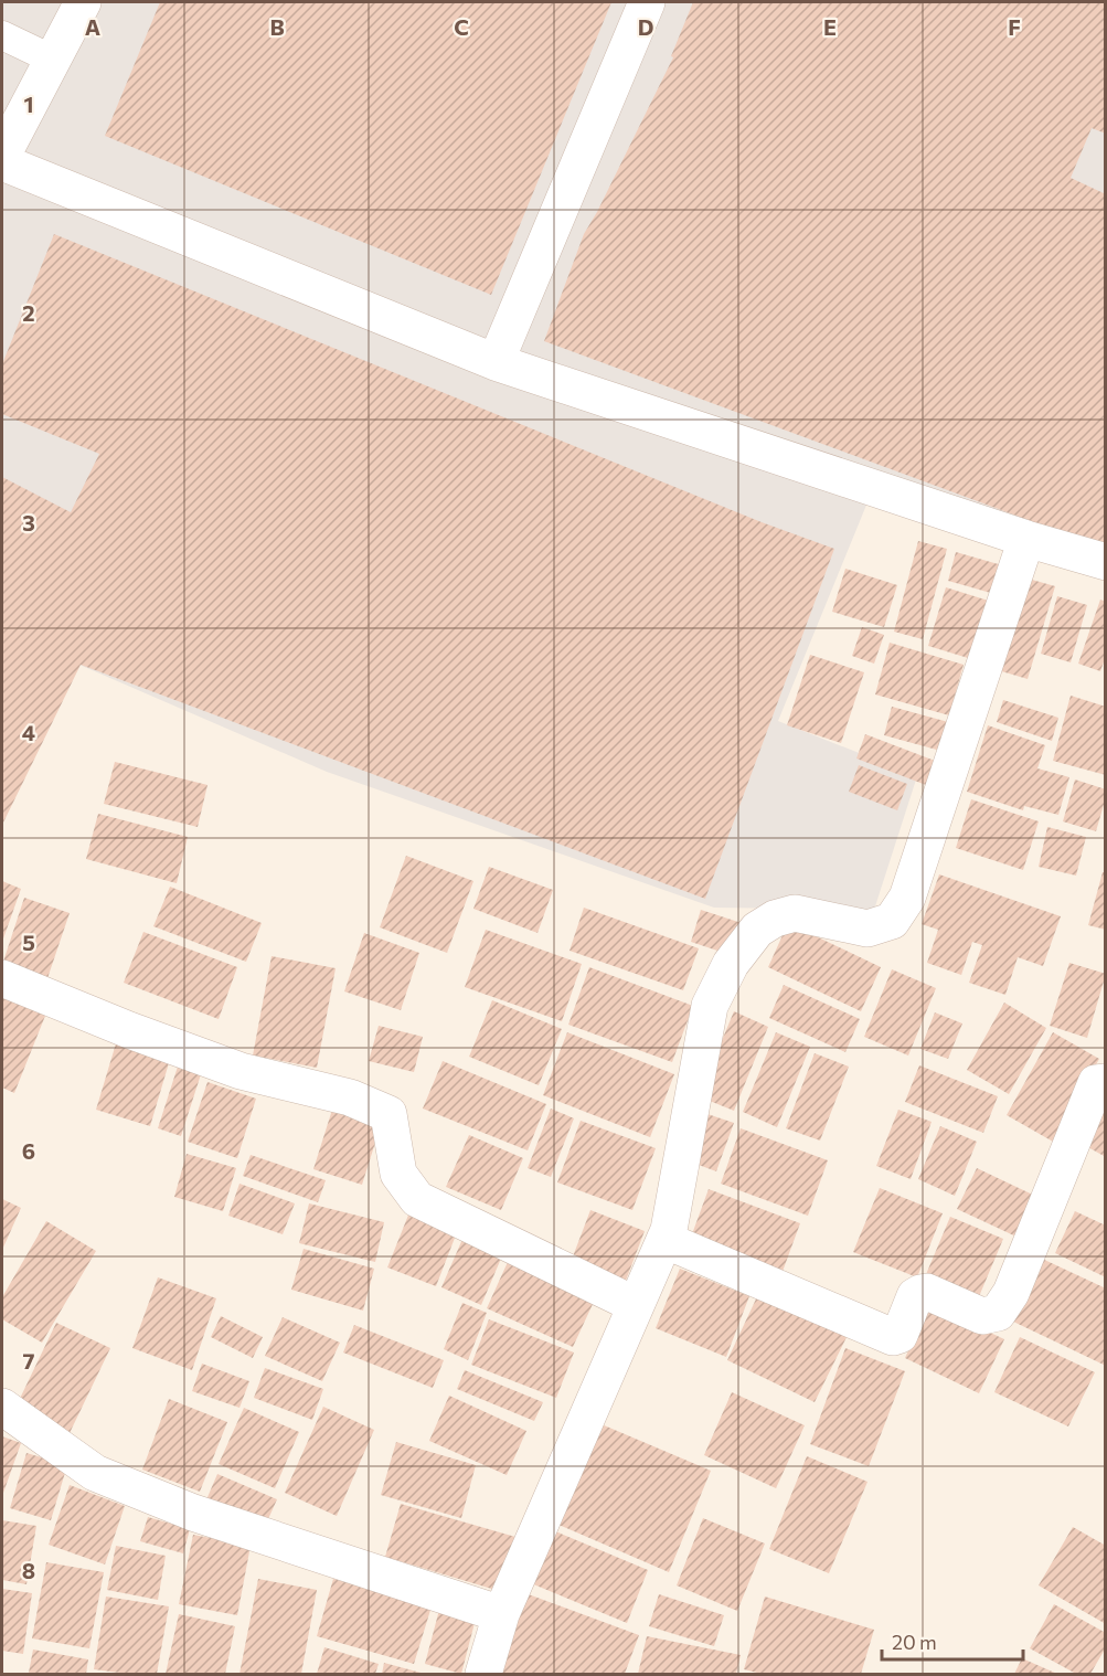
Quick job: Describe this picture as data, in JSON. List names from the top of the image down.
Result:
{
  "scale_bar": "20 m",
  "grid": {
    "columns": [
      "A",
      "B",
      "C",
      "D",
      "E",
      "F"
    ],
    "rows": [
      "1",
      "2",
      "3",
      "4",
      "5",
      "6",
      "7",
      "8"
    ]
  }
}
